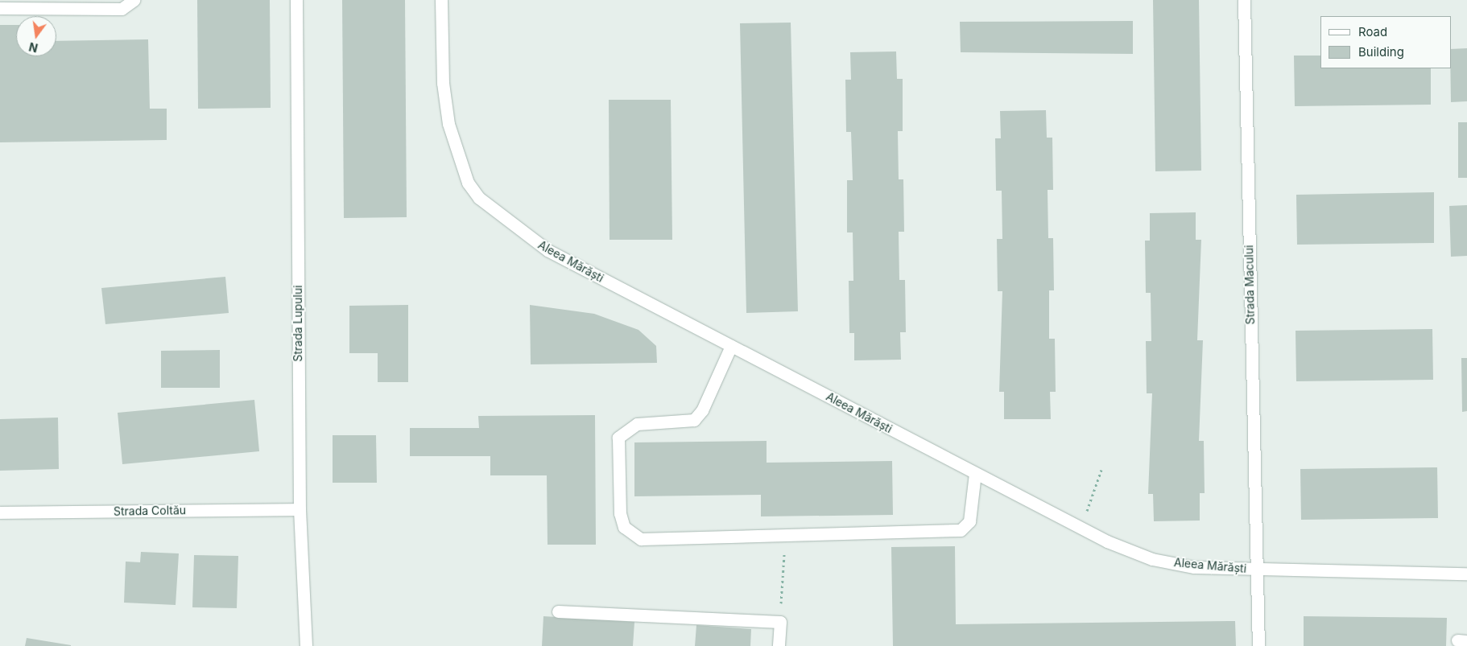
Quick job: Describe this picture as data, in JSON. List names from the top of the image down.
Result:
{
  "streets": {
    "street": [
      "Aleea Mărăști",
      "Strada Macului",
      "Strada Lupului",
      "Strada Coltău"
    ]
  },
  "crossings": [
    ["Aleea Mărăști", "Strada Macului"],
    ["Strada Lupului", "Strada Coltău"]
  ],
  "legend": ["Road", "Building"],
  "north": "bottom"
}
